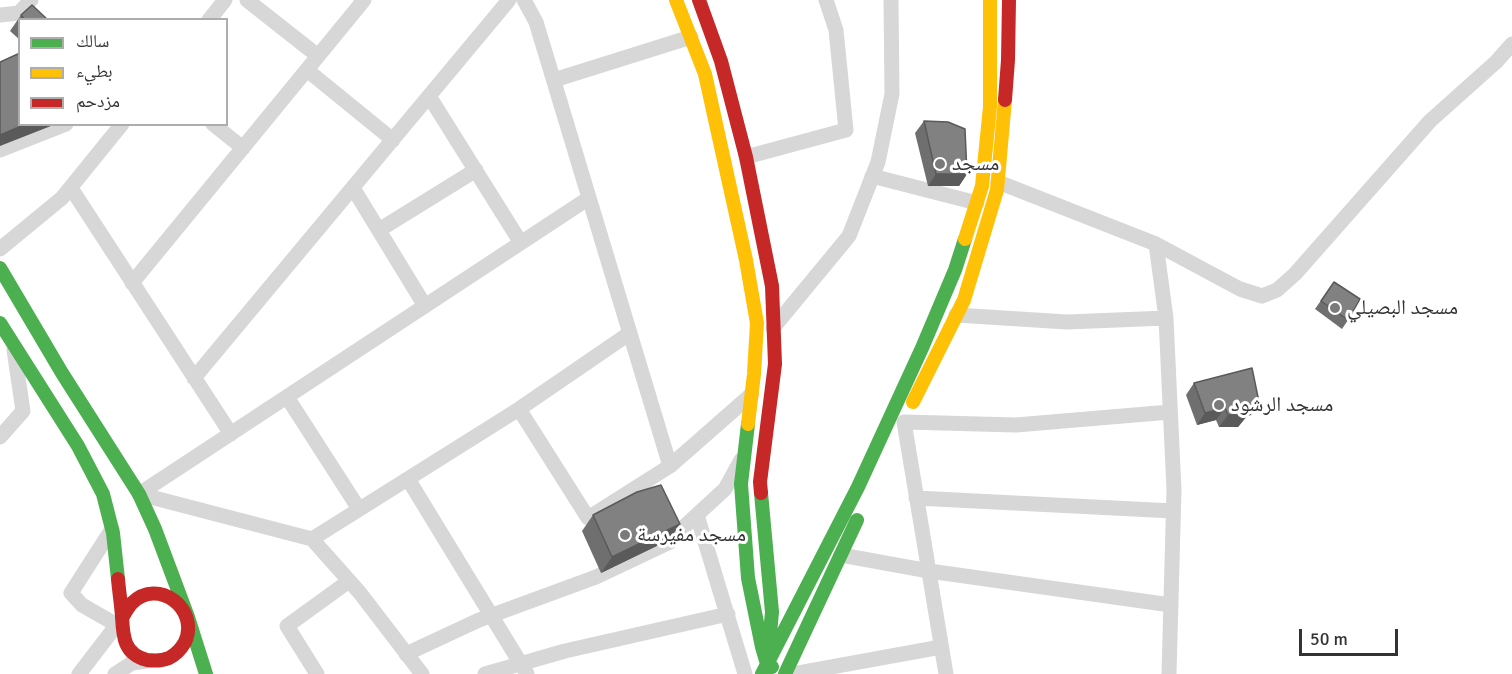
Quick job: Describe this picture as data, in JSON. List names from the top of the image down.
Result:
{
  "places": [
    "مسجد",
    "مسجد البصيلي",
    "مسجد الرشود",
    "مسجد مفيرسة"
  ],
  "legend": ["سالك", "بطيء", "مزدحم"],
  "scale_bar": "50 m"
}
